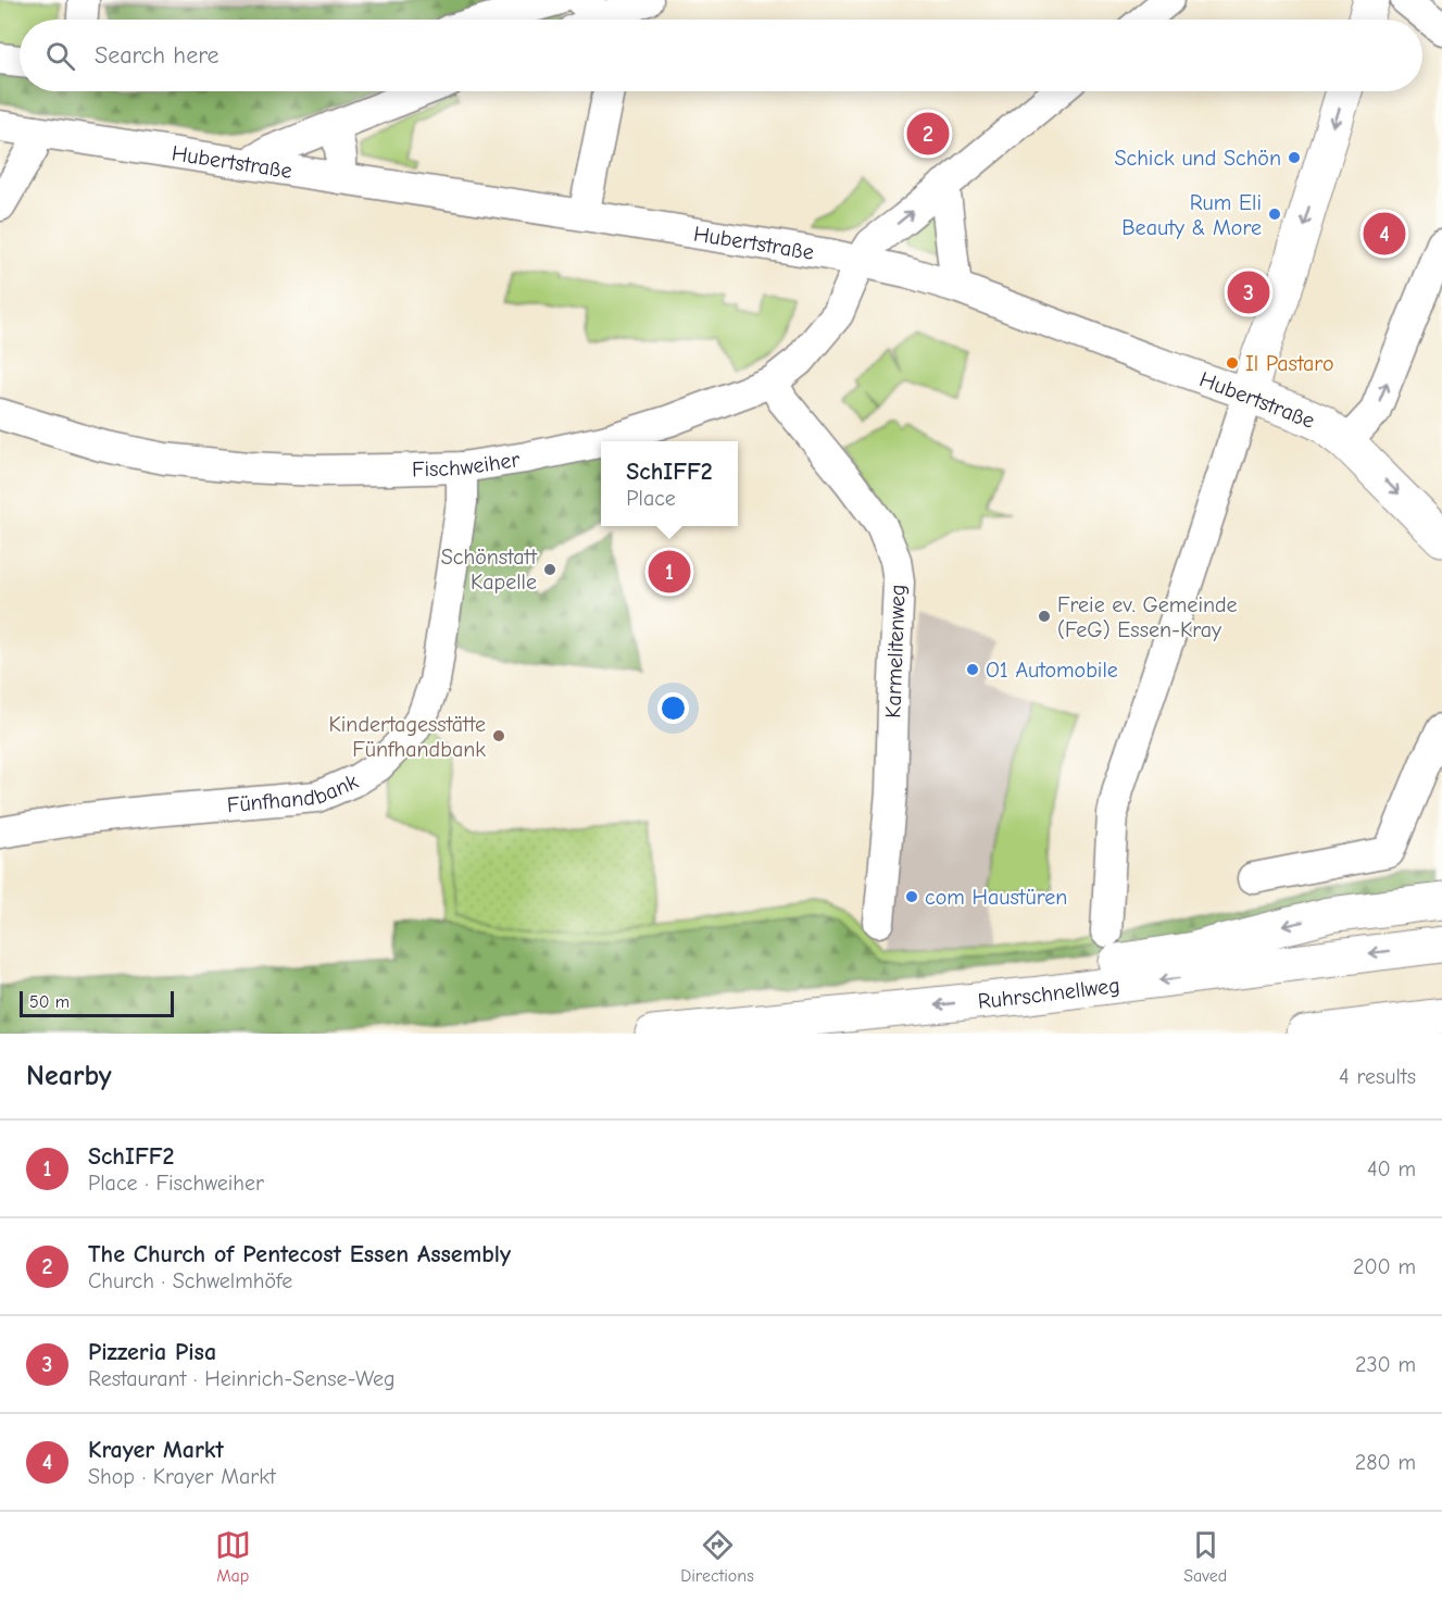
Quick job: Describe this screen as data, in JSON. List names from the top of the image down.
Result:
{
  "streets": {
    "main road": ["Hubertstraße", "Ruhrschnellweg"],
    "street": ["Fischweiher", "Karmelitenweg", "Fünfhandbank"]
  },
  "crossings": [
    ["Hubertstraße", "Fischweiher"],
    ["Fischweiher", "Karmelitenweg"],
    ["Fischweiher", "Fünfhandbank"]
  ],
  "places": [
    "Schick und Schön",
    "Rum Eli Beauty & More",
    "Il Pastaro",
    "Schönstatt Kapelle",
    "Freie ev. Gemeinde (FeG) Essen-Kray",
    "O1 Automobile",
    "Kindertagesstätte Fünfhandbank",
    "com Haustüren"
  ],
  "scale_bar": "50 m",
  "page": {
    "search": "Search here",
    "pins": [
      "2",
      "4",
      "3",
      "1"
    ],
    "popup": ["SchIFF2", "Place"],
    "scale": "50 m",
    "heading": ["Nearby", "4 results"],
    "list": [
      {
        "mark": "1",
        "name": "SchIFF2",
        "note": "Place · Fischweiher",
        "value": "40 m"
      },
      {
        "mark": "2",
        "name": "The Church of Pentecost Essen Assembly",
        "note": "Church · Schwelmhöfe",
        "value": "200 m"
      },
      {
        "mark": "3",
        "name": "Pizzeria Pisa",
        "note": "Restaurant · Heinrich-Sense-Weg",
        "value": "230 m"
      },
      {
        "mark": "4",
        "name": "Krayer Markt",
        "note": "Shop · Krayer Markt",
        "value": "280 m"
      }
    ],
    "nav": ["Map", "Directions", "Saved"]
  }
}
